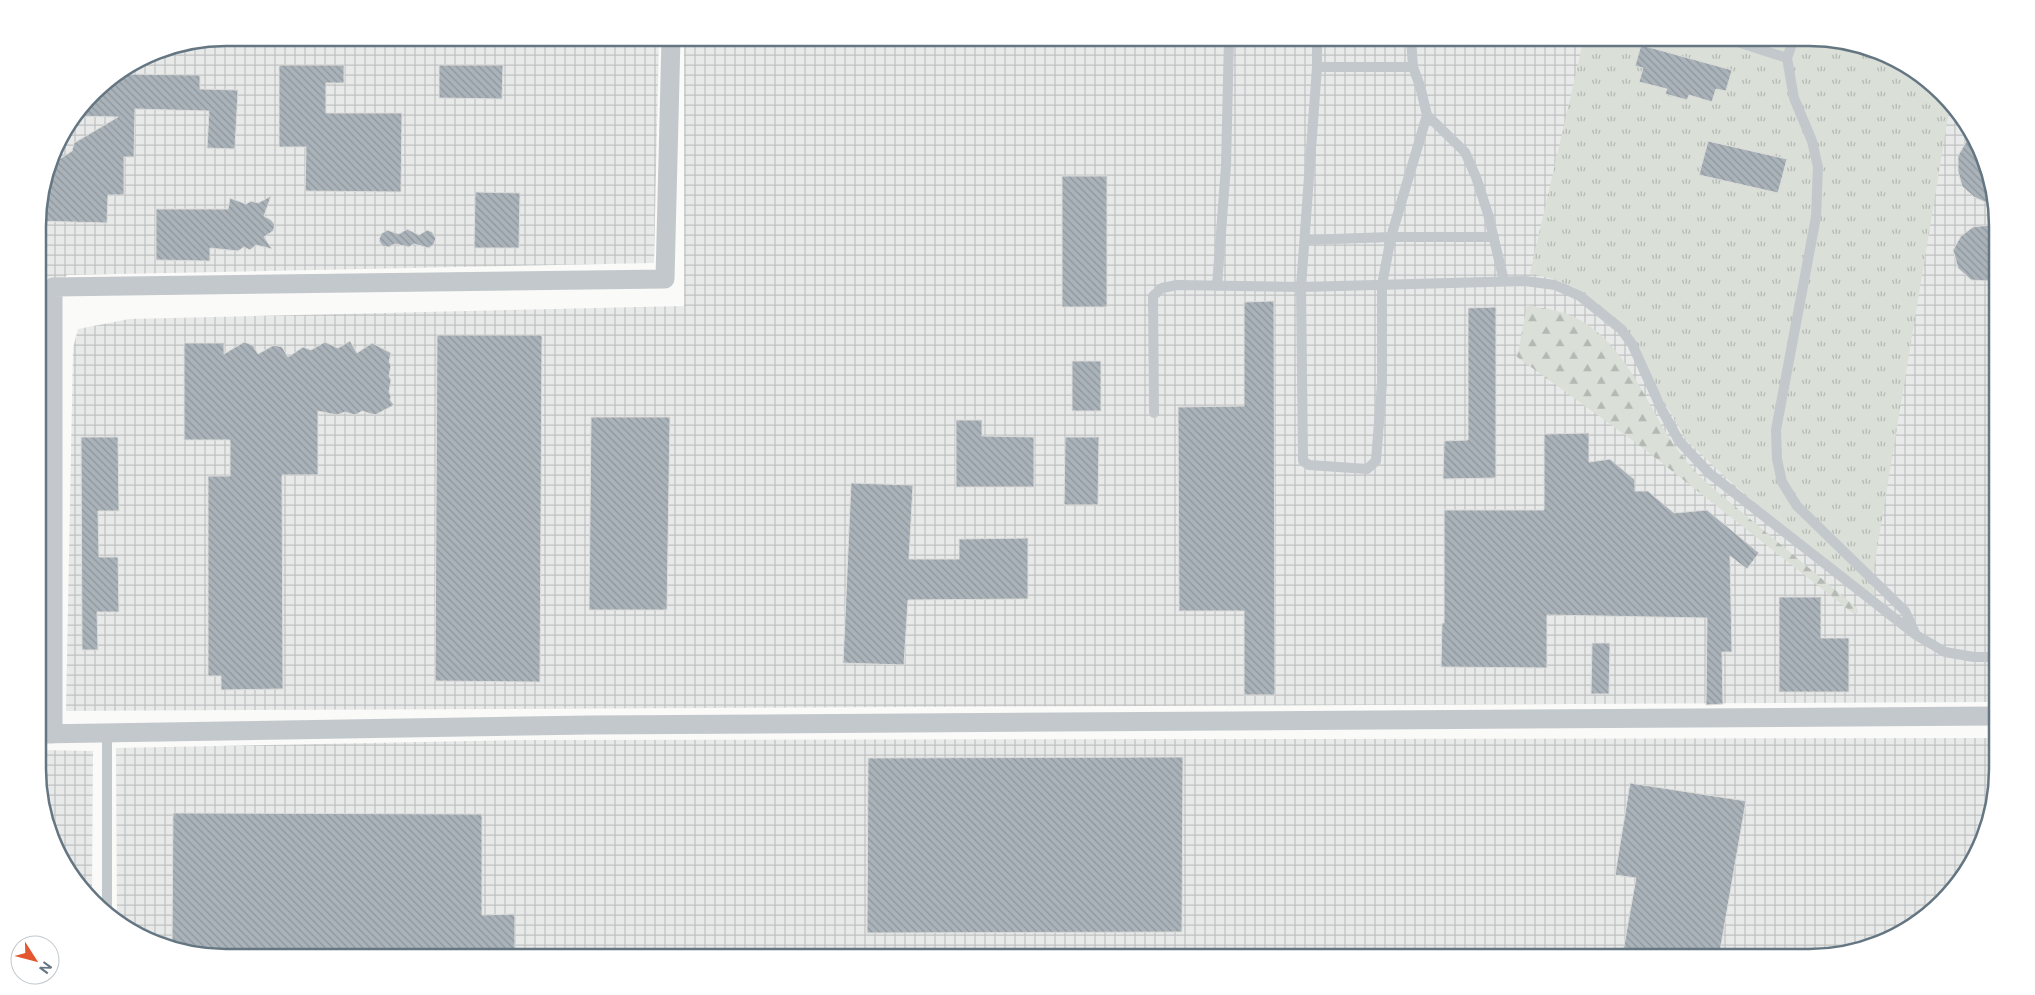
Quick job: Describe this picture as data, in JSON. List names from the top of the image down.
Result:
{
  "north": "bottom right"
}
